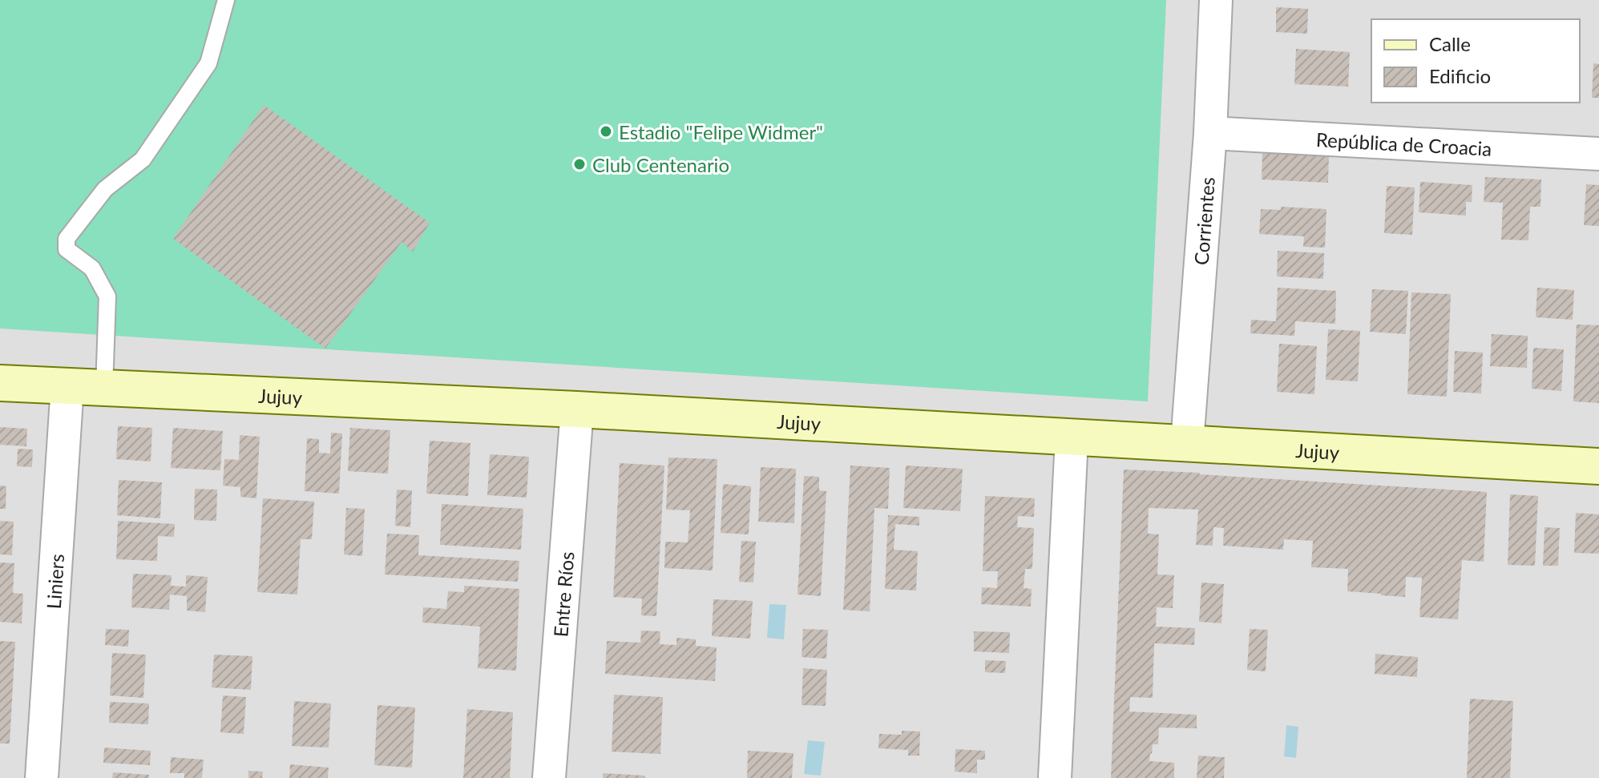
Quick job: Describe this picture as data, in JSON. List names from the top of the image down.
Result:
{
  "streets": {
    "main road": ["Jujuy"],
    "street": [
      "República de Croacia",
      "Corrientes",
      "Liniers",
      "Entre Ríos"
    ]
  },
  "crossings": [
    ["República de Croacia", "Corrientes"],
    ["Corrientes", "Jujuy"],
    ["Jujuy", "Liniers"],
    ["Jujuy", "Entre Ríos"]
  ],
  "places": ["Estadio \"Felipe Widmer\"", "Club Centenario"],
  "legend": ["Calle", "Edificio"]
}
